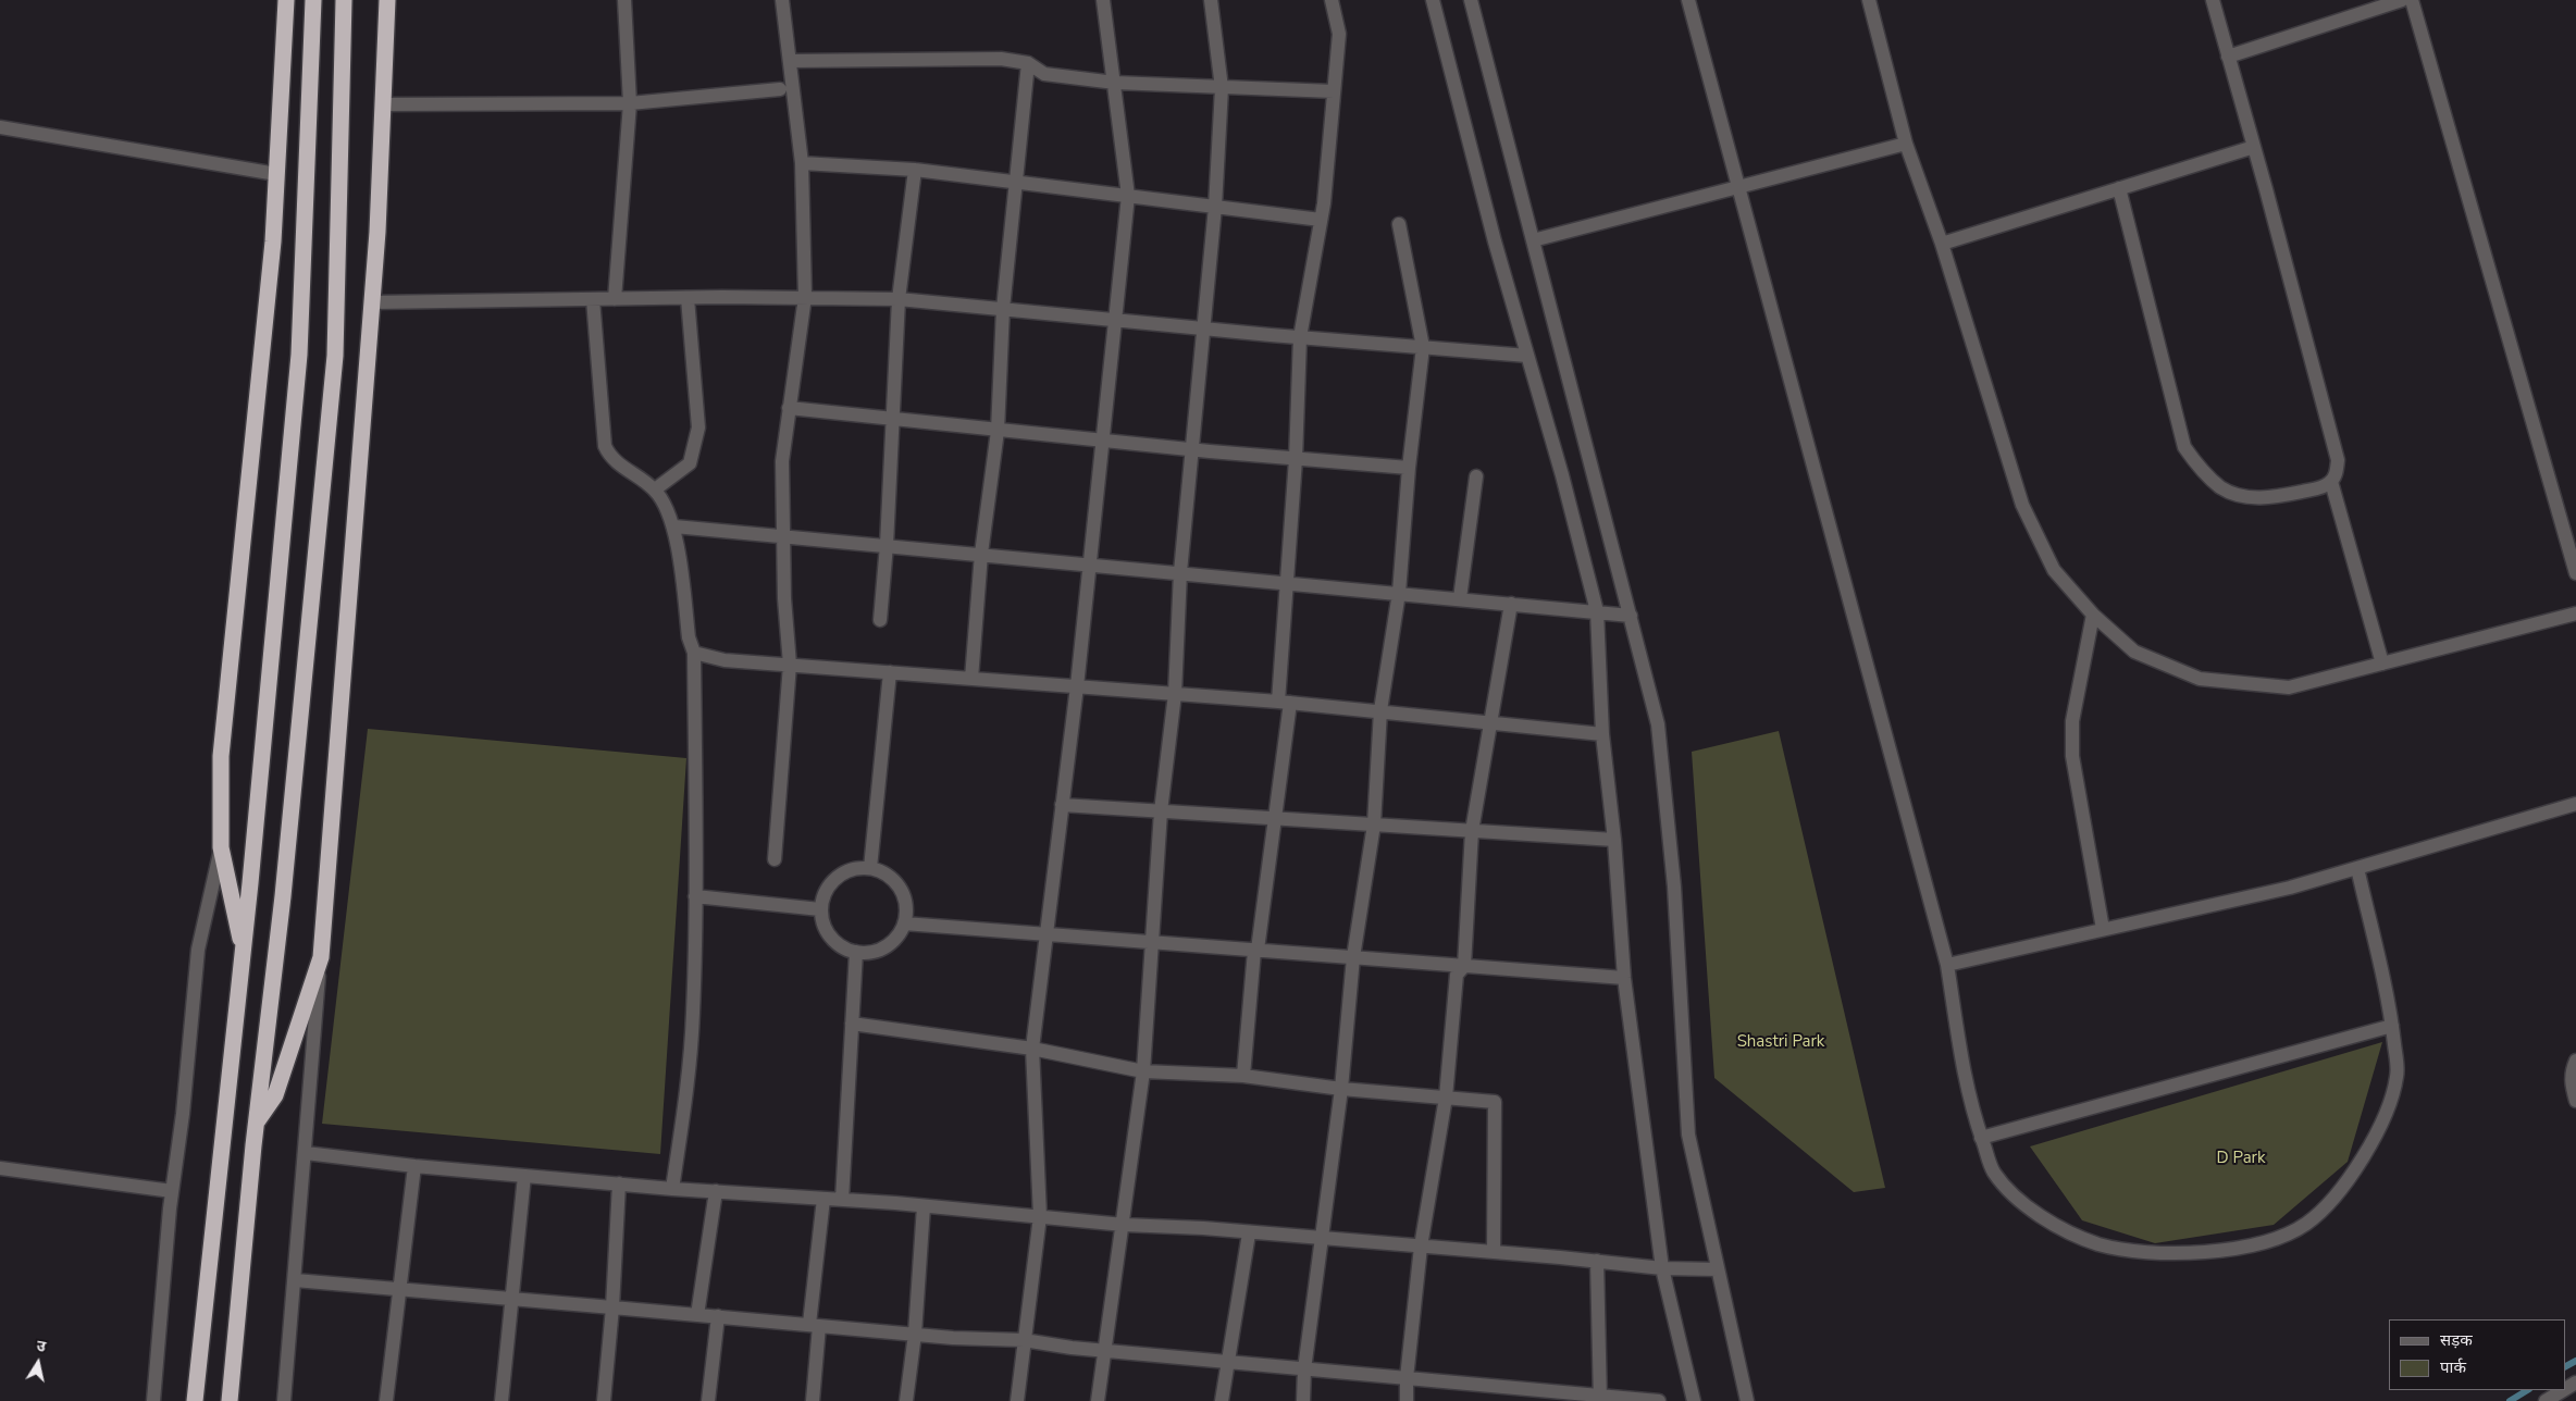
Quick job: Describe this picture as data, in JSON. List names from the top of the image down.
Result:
{
  "parks": ["Shastri Park", "D Park"],
  "legend": ["सड़क", "पार्क"],
  "north": "top"
}
